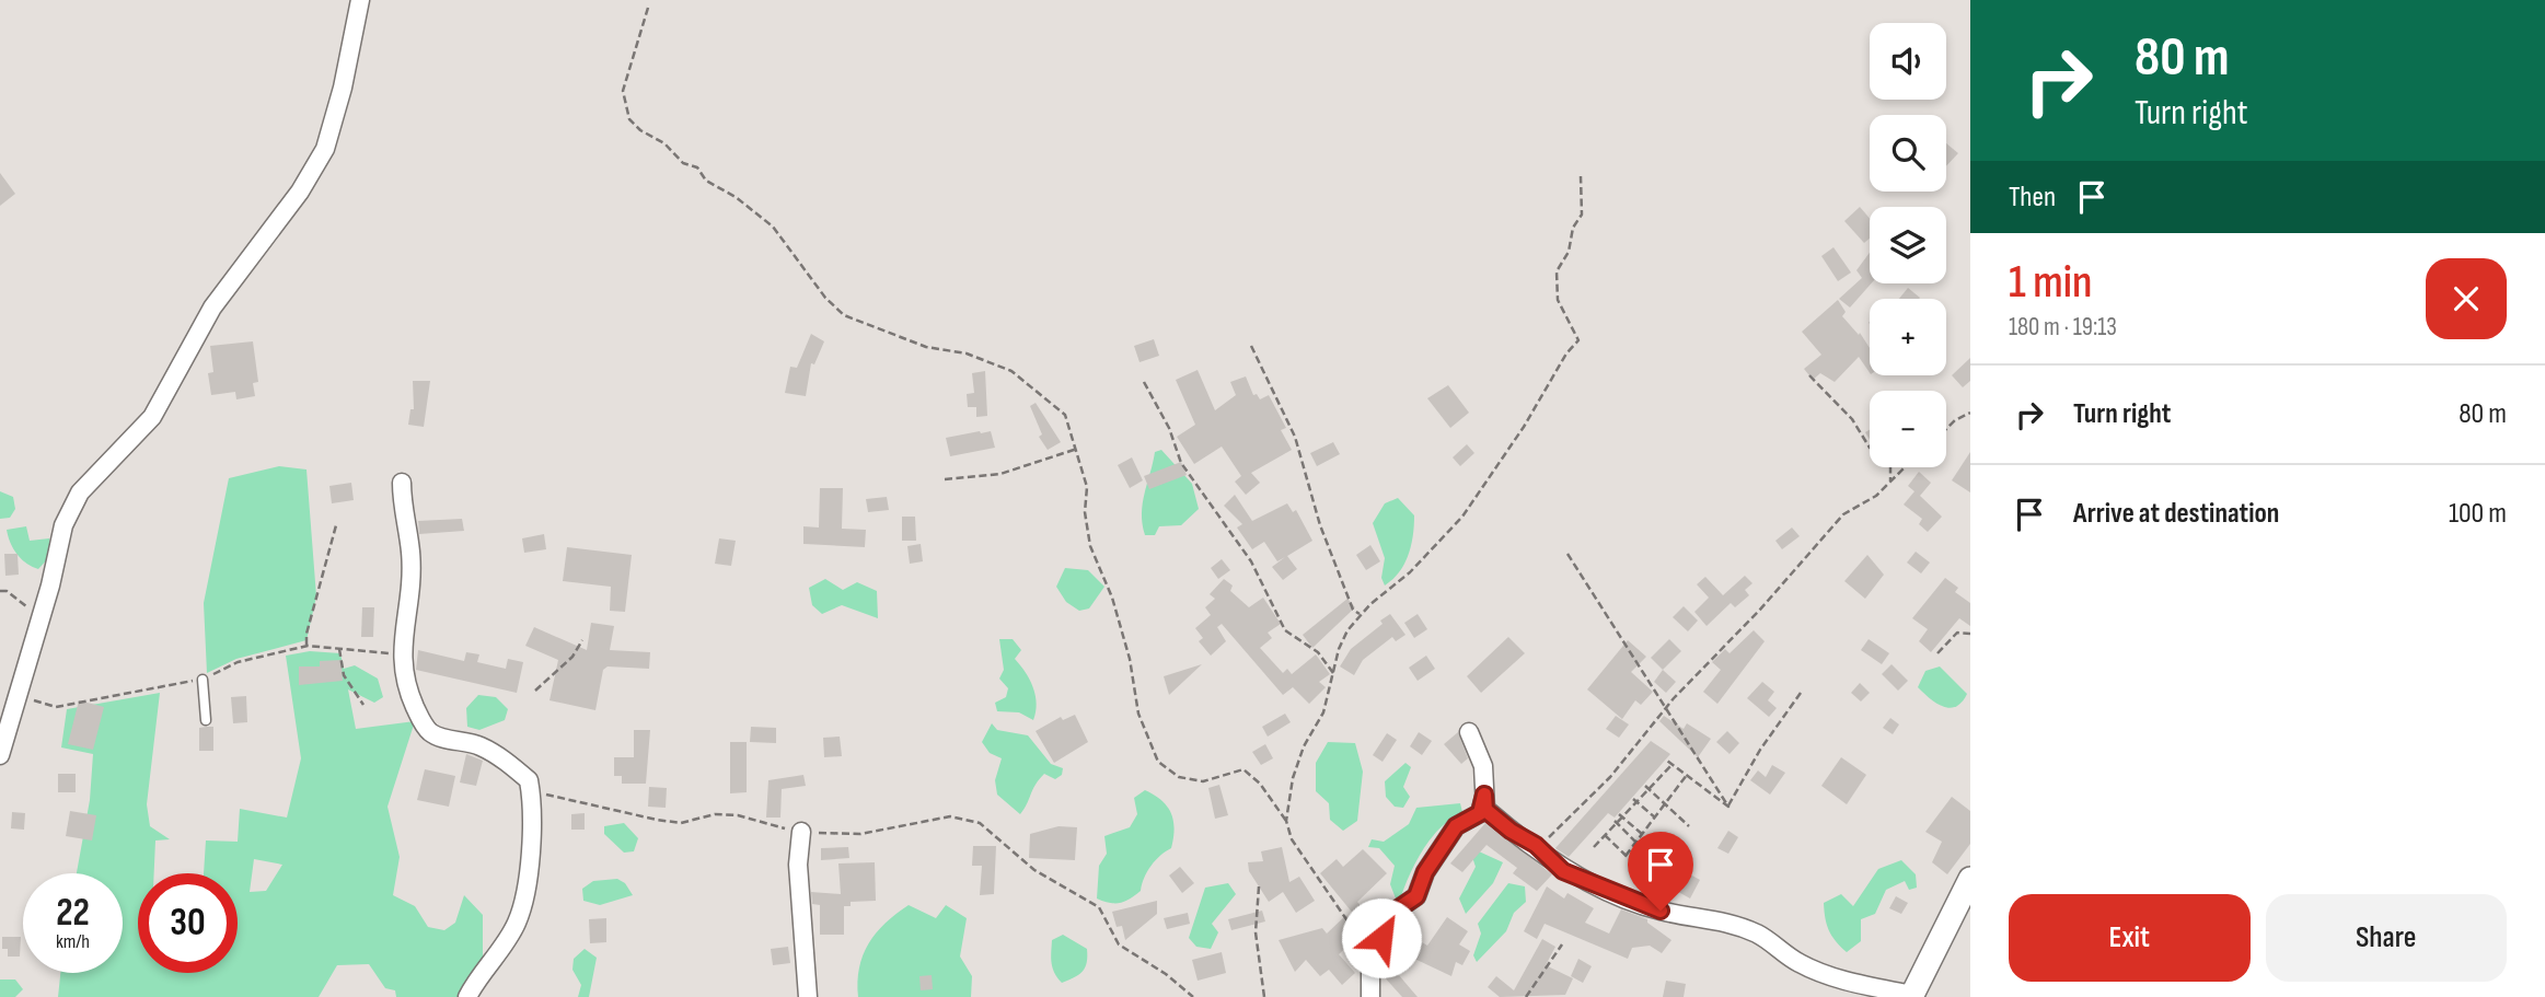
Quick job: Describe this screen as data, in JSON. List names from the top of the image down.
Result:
{
  "page": {
    "turn": ["80 m", "Turn right"],
    "map_buttons": ["+", "−"],
    "then": "Then",
    "heading": ["1 min", "180 m · 19:13"],
    "list": [
      {
        "name": "Turn right",
        "value": "80 m"
      },
      {
        "name": "Arrive at destination",
        "value": "100 m"
      }
    ],
    "speed": "22 km/h",
    "limit": "30",
    "buttons": ["Exit", "Share"]
  }
}
